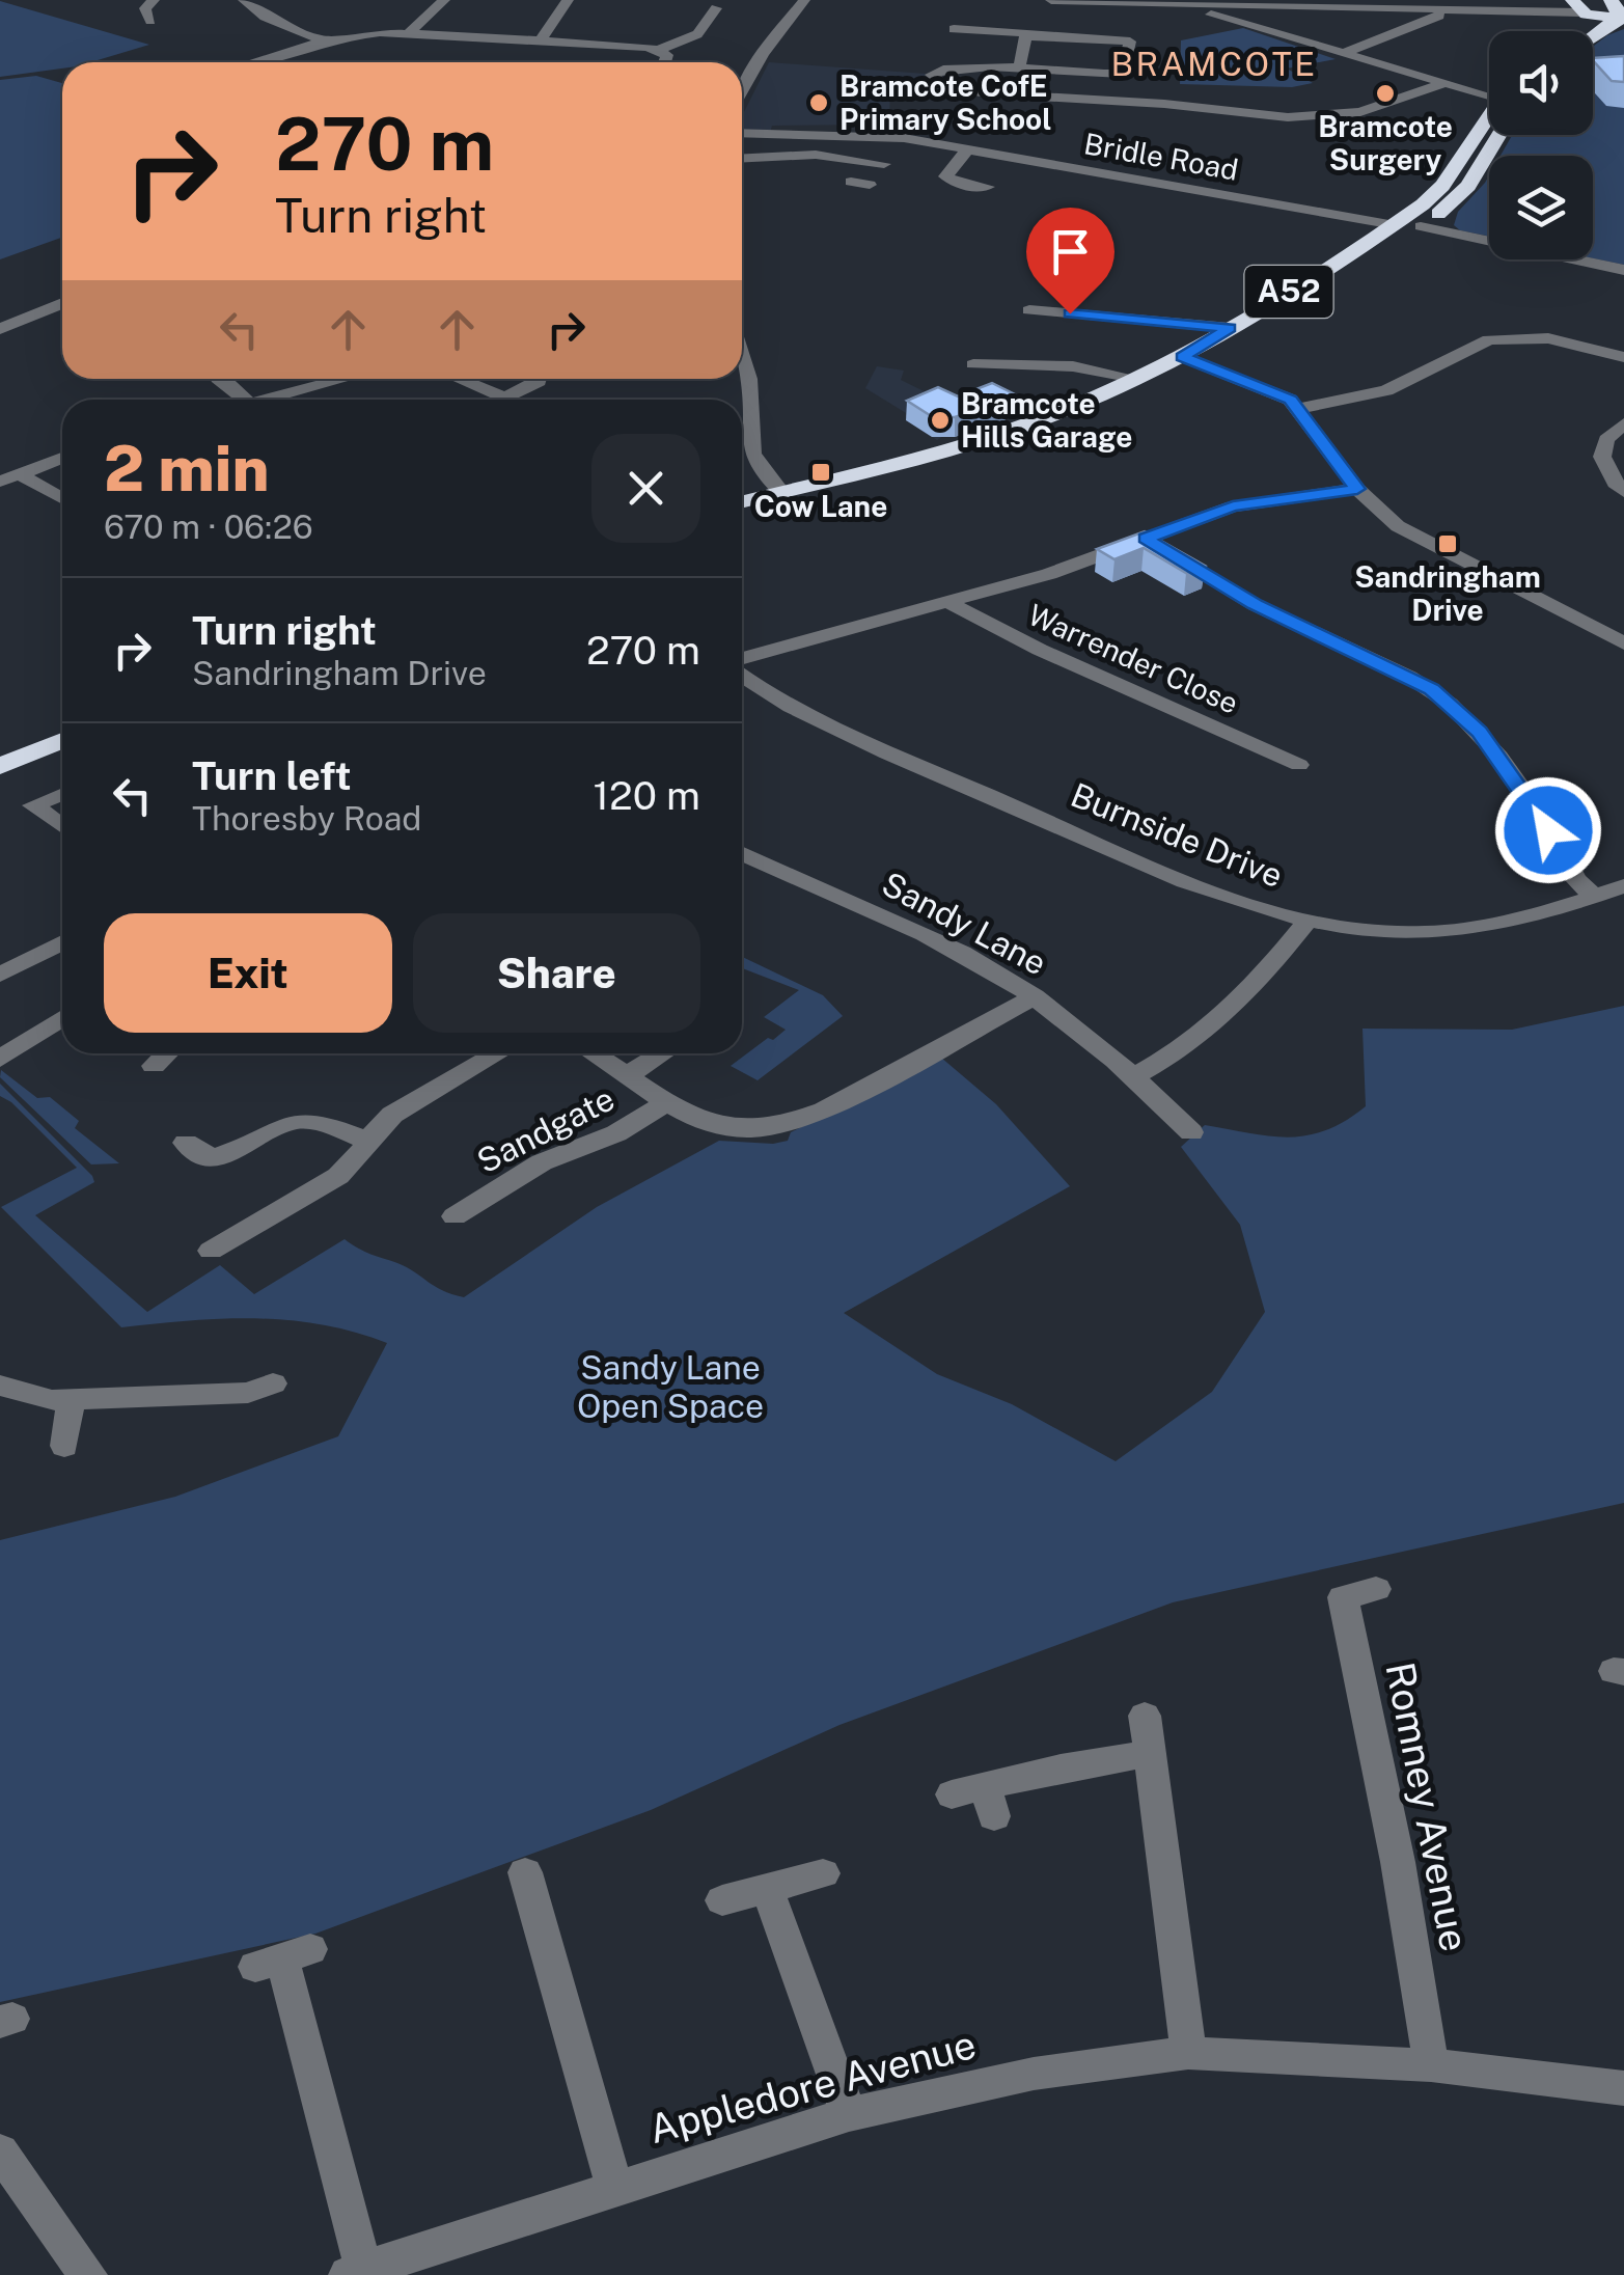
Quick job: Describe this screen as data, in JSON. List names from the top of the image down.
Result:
{
  "streets": {
    "highway": ["A52"],
    "street": [
      "Bridle Road",
      "Warrender Close",
      "Burnside Drive",
      "Sandy Lane",
      "Sandgate",
      "Romney Avenue",
      "Appledore Avenue"
    ]
  },
  "crossings": [
    ["Bridle Road", "A52"],
    ["Romney Avenue", "Appledore Avenue"]
  ],
  "districts": ["BRAMCOTE"],
  "parks": ["Sandy Lane Open Space"],
  "places": {
    "other": ["Bramcote Surgery", "Bramcote CofE Primary School", "Bramcote Hills Garage"],
    "transit": ["Cow Lane", "Sandringham Drive"]
  },
  "page": {
    "turn": ["270 m", "Turn right"],
    "heading": ["2 min", "670 m · 06:26"],
    "list": [
      {
        "name": "Turn right",
        "note": "Sandringham Drive",
        "value": "270 m"
      },
      {
        "name": "Turn left",
        "note": "Thoresby Road",
        "value": "120 m"
      }
    ],
    "buttons": ["Exit", "Share"]
  }
}
